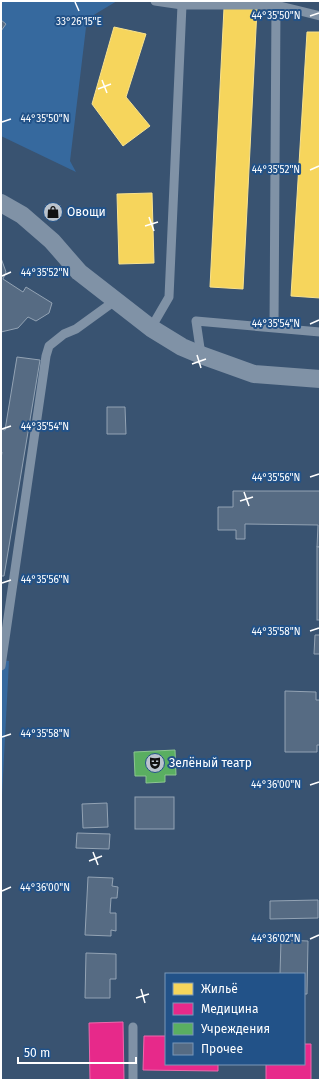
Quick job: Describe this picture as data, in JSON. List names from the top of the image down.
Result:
{
  "places": {
    "shop": ["Овощи"],
    "theatre": ["Зелёный театр"]
  },
  "legend": [
    "Жильё",
    "Медицина",
    "Учреждения",
    "Прочее"
  ],
  "scale_bar": "50 m",
  "coordinates": [
    "44°35'50\"N",
    "33°26'15\"E",
    "44°35'52\"N",
    "44°35'54\"N",
    "44°35'56\"N",
    "44°35'58\"N",
    "44°36'00\"N",
    "44°36'02\"N"
  ]
}
